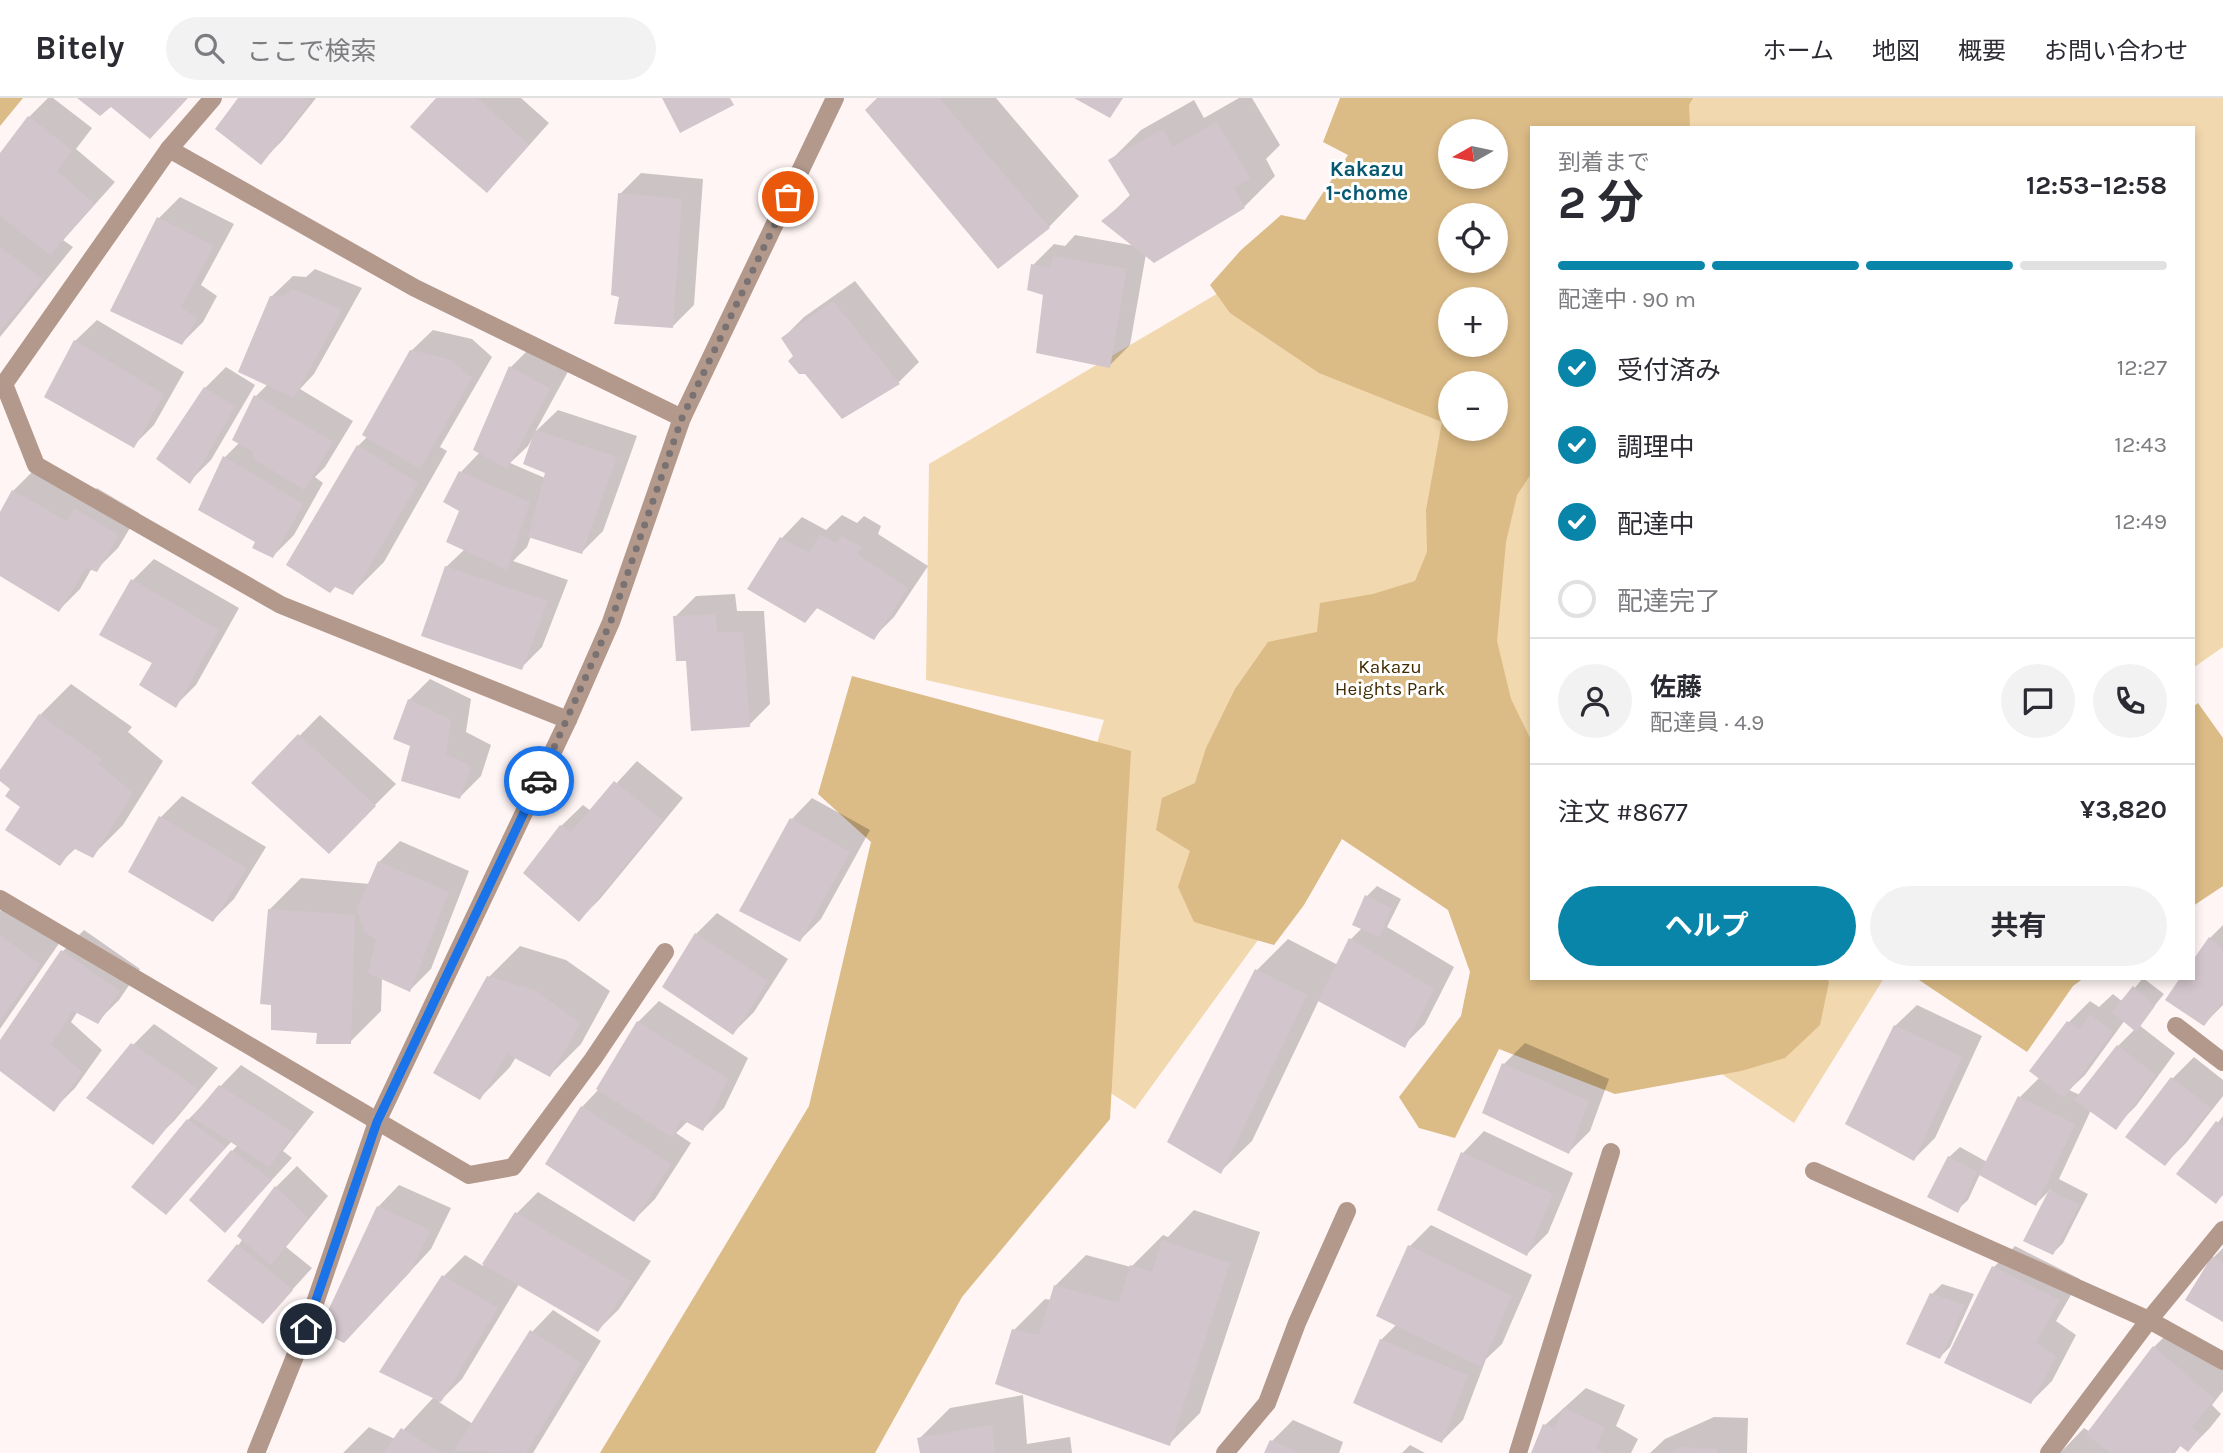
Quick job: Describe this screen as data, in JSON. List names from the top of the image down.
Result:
{
  "districts": ["Kakazu 1-chome"],
  "parks": ["Kakazu Heights Park"],
  "north": "left",
  "page": {
    "header": "Bitely",
    "search": "ここで検索",
    "nav": [
      "ホーム",
      "地図",
      "概要",
      "お問い合わせ"
    ],
    "map_buttons": ["+", "−"],
    "heading": ["2 分", "到着まで", "12:53–12:58"],
    "panel": [
      "佐藤",
      "配達員 · 4.9",
      "注文 #8677",
      "¥3,820"
    ],
    "bar": "配達中 · 90 m",
    "list": [
      ["受付済み", "12:27"],
      ["調理中", "12:43"],
      ["配達中", "12:49"],
      "配達完了"
    ],
    "buttons": ["ヘルプ", "共有"]
  }
}
